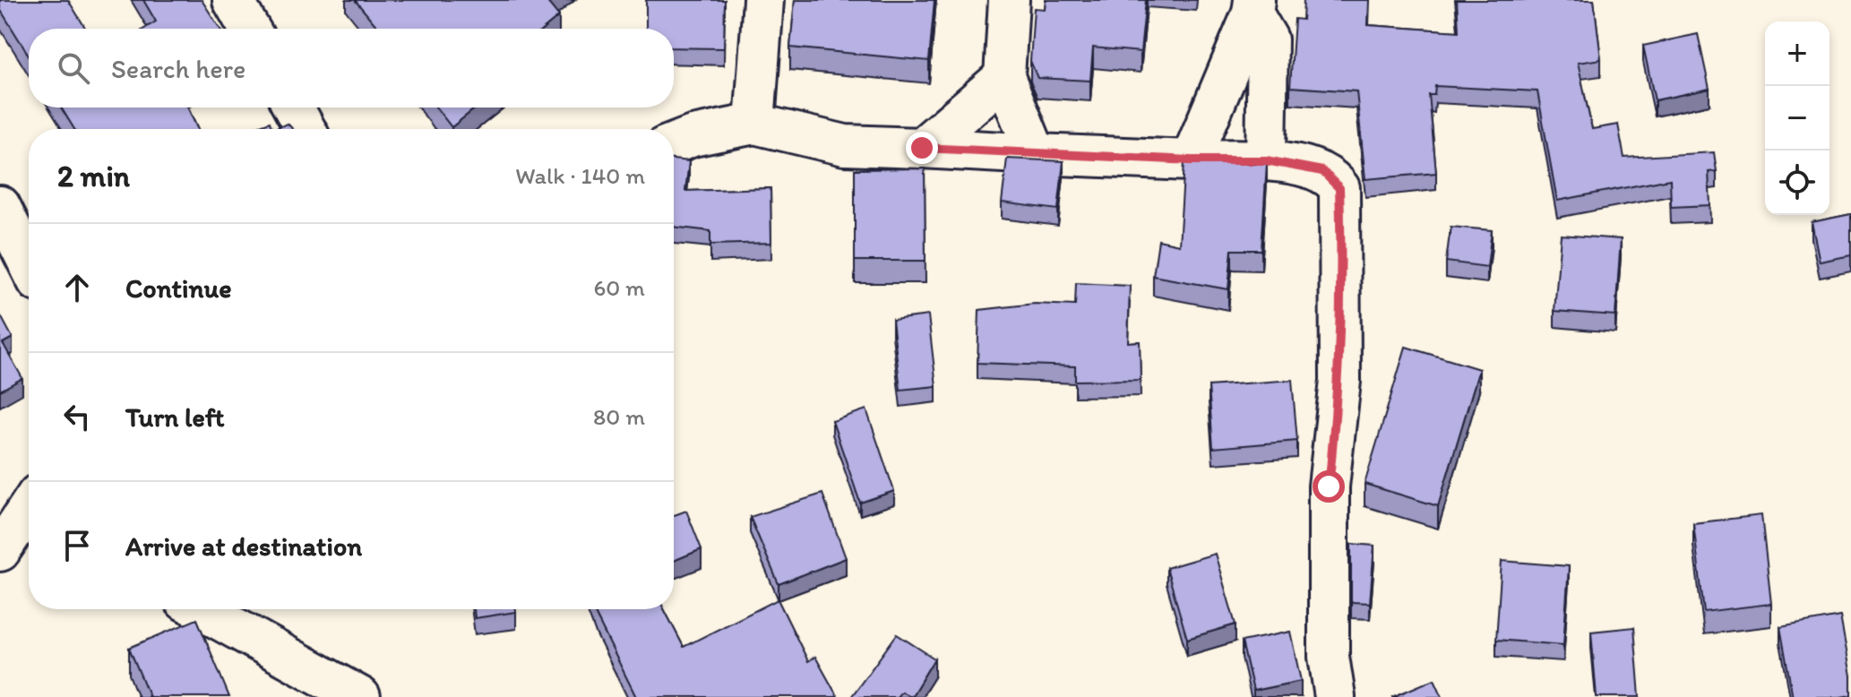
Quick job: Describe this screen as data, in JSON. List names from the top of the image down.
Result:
{
  "page": {
    "map_buttons": ["+", "−"],
    "search": "Search here",
    "heading": ["2 min", "Walk · 140 m"],
    "list": [
      ["Continue", "60 m"],
      ["Turn left", "80 m"],
      "Arrive at destination"
    ]
  }
}
